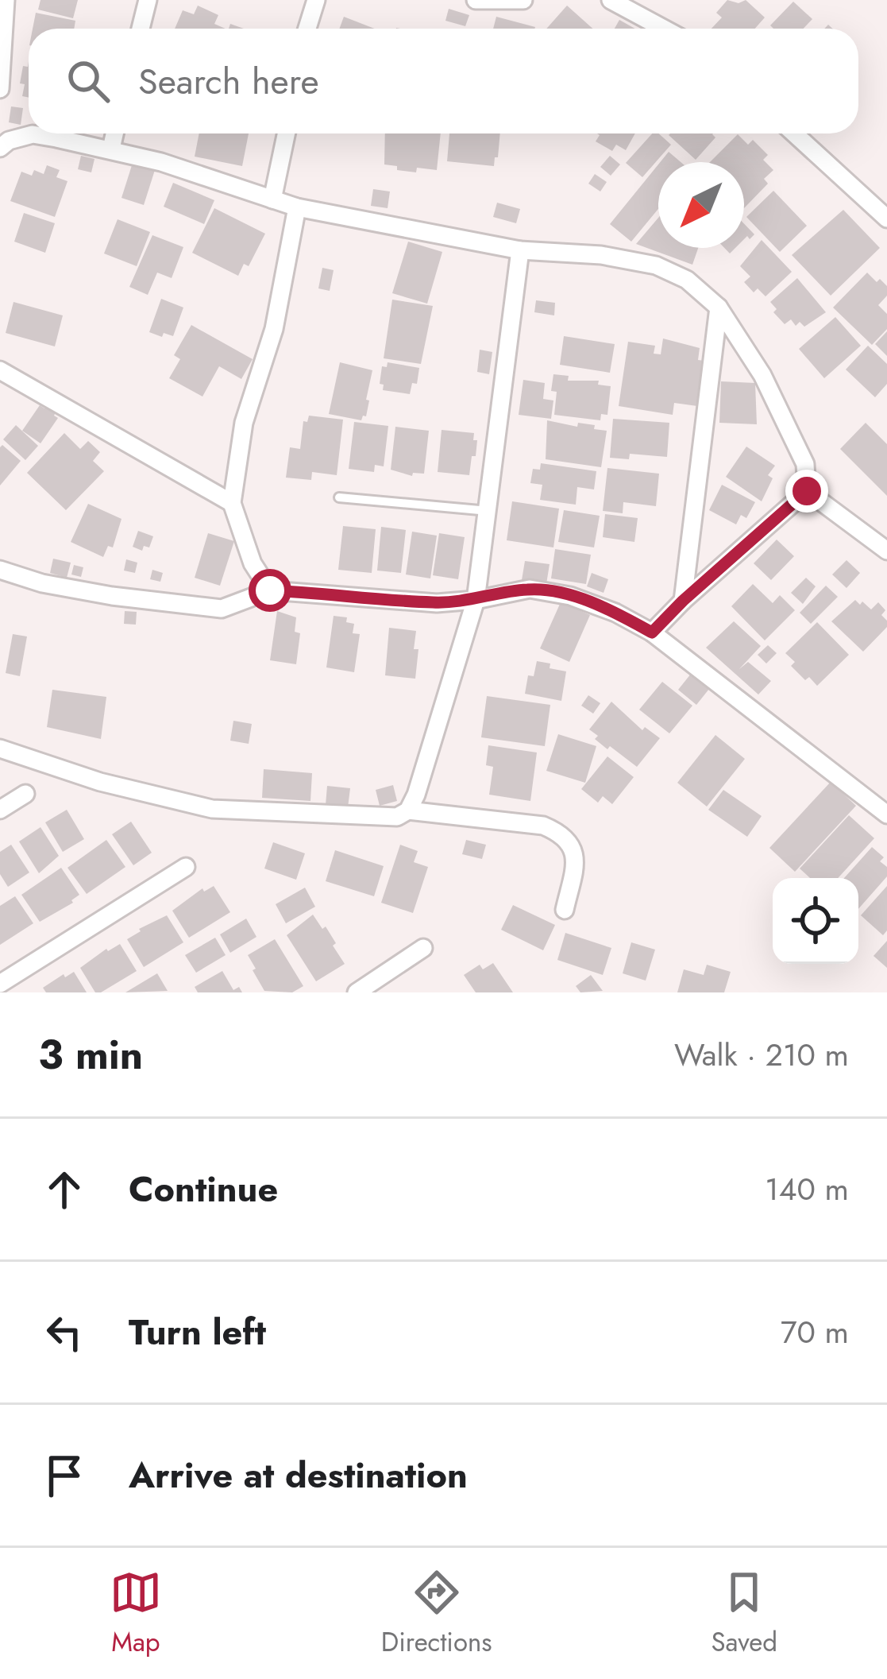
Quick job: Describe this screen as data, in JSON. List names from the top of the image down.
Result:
{
  "north": "bottom left",
  "page": {
    "search": "Search here",
    "heading": ["3 min", "Walk · 210 m"],
    "list": [
      ["Continue", "140 m"],
      ["Turn left", "70 m"],
      "Arrive at destination"
    ],
    "nav": ["Map", "Directions", "Saved"]
  }
}
